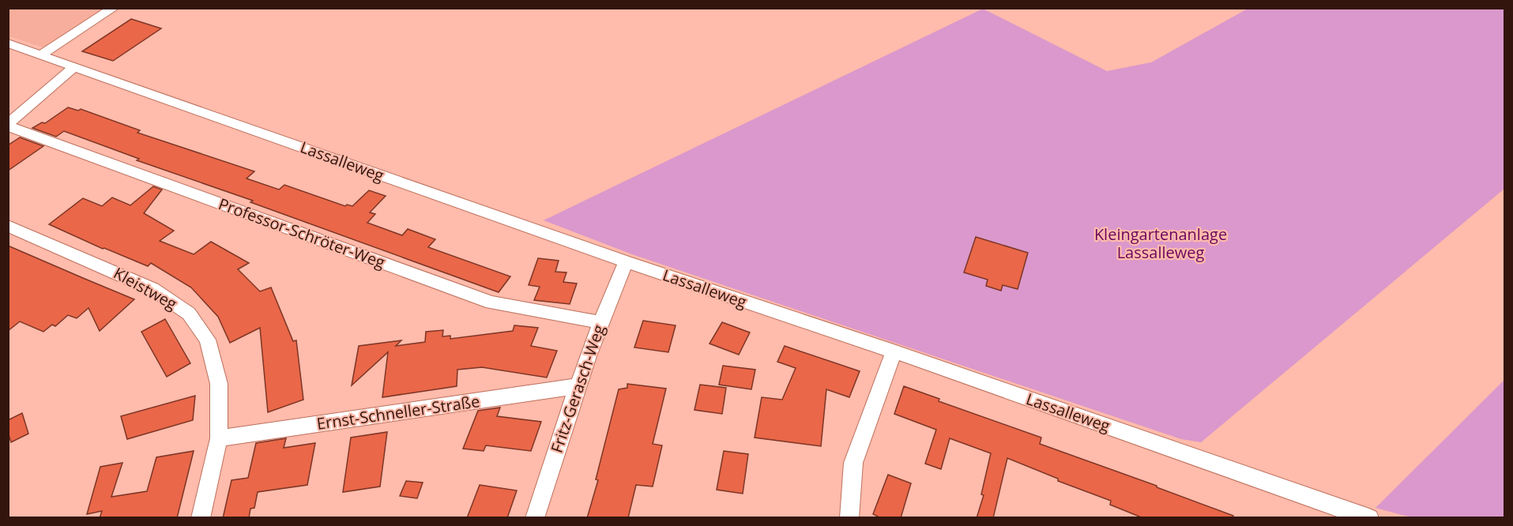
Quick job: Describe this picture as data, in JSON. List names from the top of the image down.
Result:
{
  "streets": {
    "street": [
      "Lassalleweg",
      "Professor-Schröter-Weg",
      "Kleistweg",
      "Fritz-Gerasch-Weg",
      "Ernst-Schneller-Straße"
    ]
  },
  "crossings": [
    ["Lassalleweg", "Fritz-Gerasch-Weg"],
    ["Professor-Schröter-Weg", "Fritz-Gerasch-Weg"],
    ["Kleistweg", "Ernst-Schneller-Straße"],
    ["Fritz-Gerasch-Weg", "Ernst-Schneller-Straße"]
  ],
  "parks": ["Kleingartenanlage Lassalleweg"]
}
